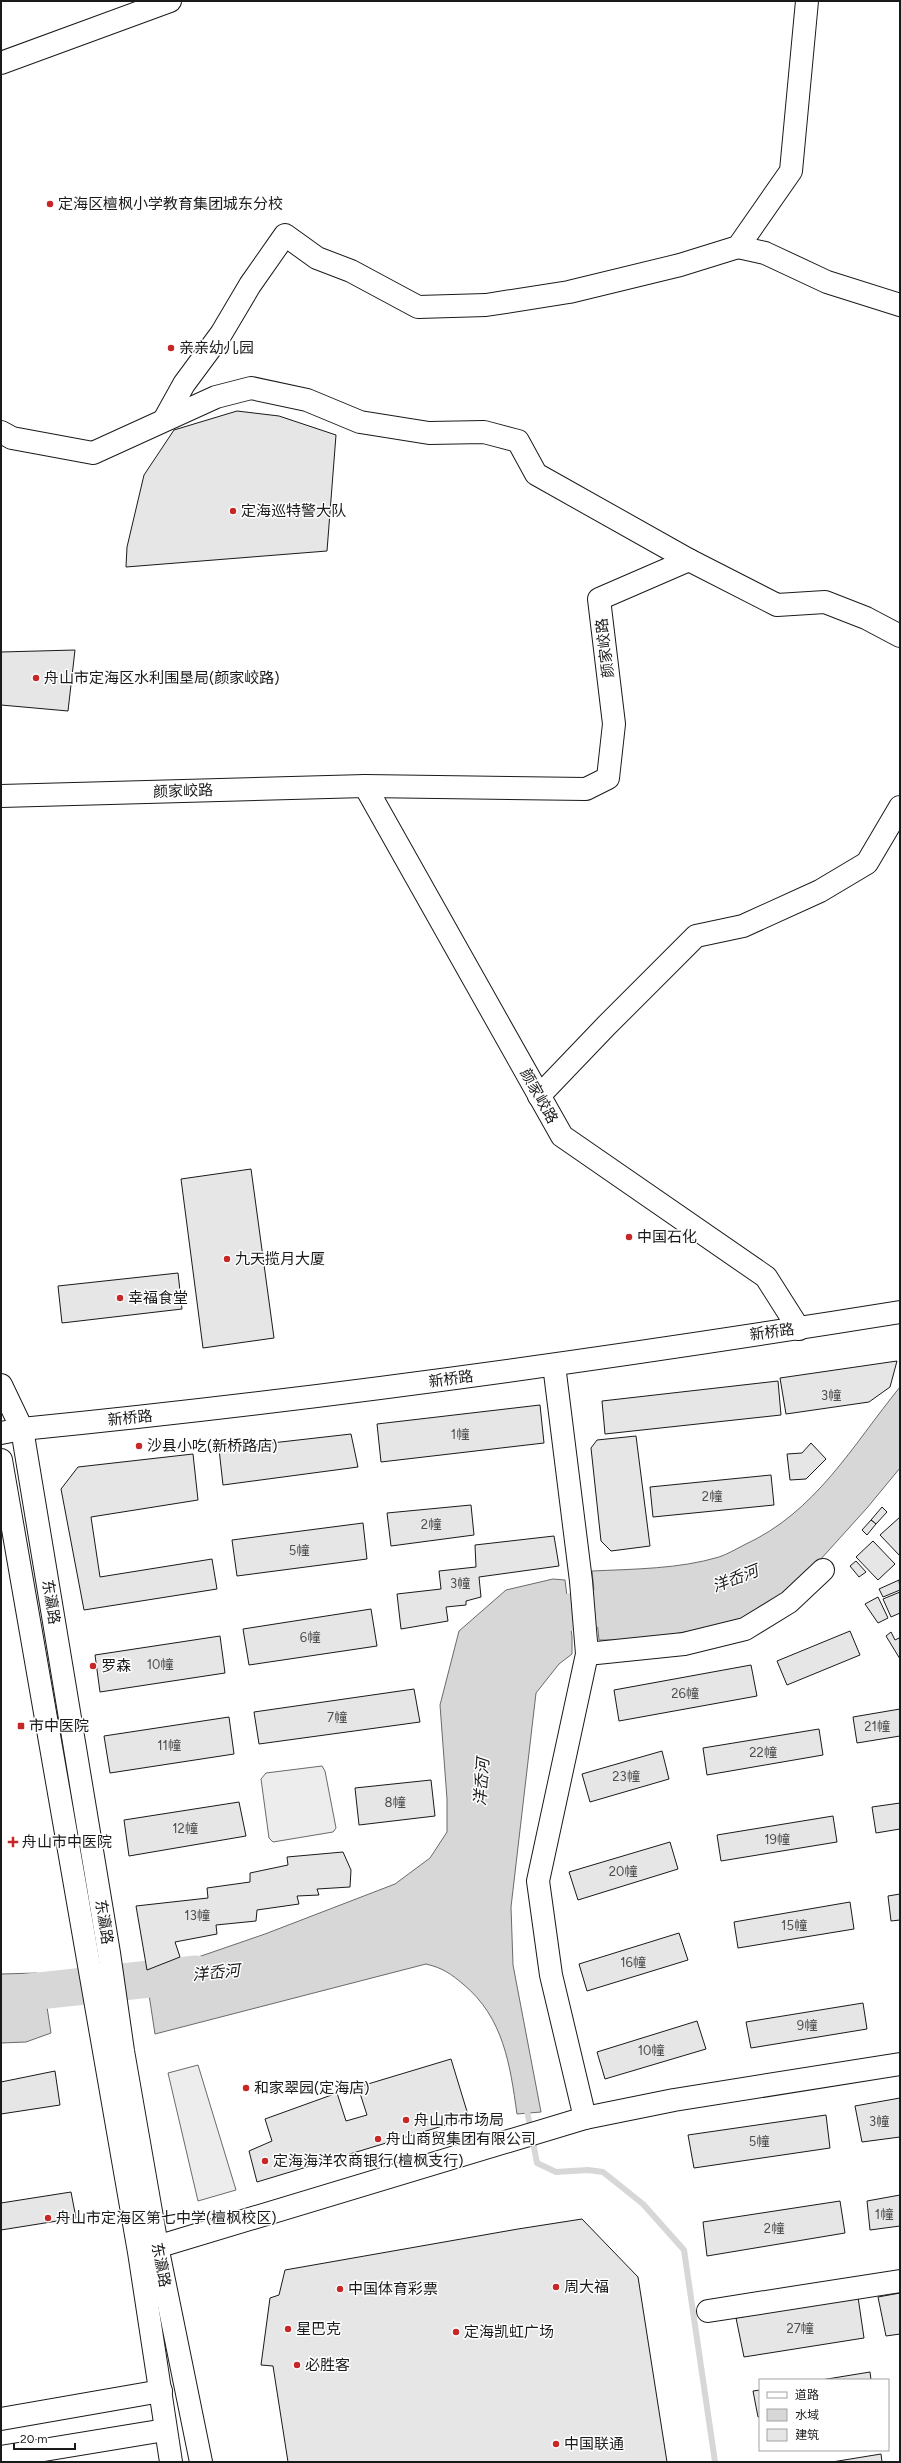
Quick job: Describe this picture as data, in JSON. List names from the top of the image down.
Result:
{
  "streets": {
    "street": ["颜家峧路", "新桥路", "东瀛路"]
  },
  "crossings": [
    ["颜家峧路", "新桥路"],
    ["新桥路", "东瀛路"]
  ],
  "water": ["洋岙河"],
  "places": {
    "other": [
      "定海区檀枫小学教育集团城东分校",
      "亲亲幼儿园",
      "定海巡特警大队",
      "舟山市定海区水利围垦局(颜家峧路)",
      "中国石化",
      "九天揽月大厦",
      "幸福食堂",
      "沙县小吃(新桥路店)",
      "罗森",
      "和家翠园(定海店)",
      "舟山市市场局",
      "舟山商贸集团有限公司",
      "定海海洋农商银行(檀枫支行)",
      "舟山市定海区第七中学(檀枫校区)",
      "周大福",
      "中国体育彩票",
      "星巴克",
      "定海凯虹广场",
      "必胜客",
      "中国联通"
    ],
    "transit": ["市中医院"],
    "health": ["舟山市中医院"]
  },
  "house_numbers": [
    "3幢",
    "1幢",
    "2幢",
    "2幢",
    "5幢",
    "3幢",
    "6幢",
    "10幢",
    "26幢",
    "7幢",
    "21幢",
    "11幢",
    "22幢",
    "23幢",
    "8幢",
    "12幢",
    "19幢",
    "20幢",
    "13幢",
    "15幢",
    "16幢",
    "9幢",
    "10幢",
    "3幢",
    "5幢",
    "1幢",
    "2幢",
    "27幢"
  ],
  "legend": ["道路", "水域", "建筑"],
  "scale_bar": "20 m"
}
